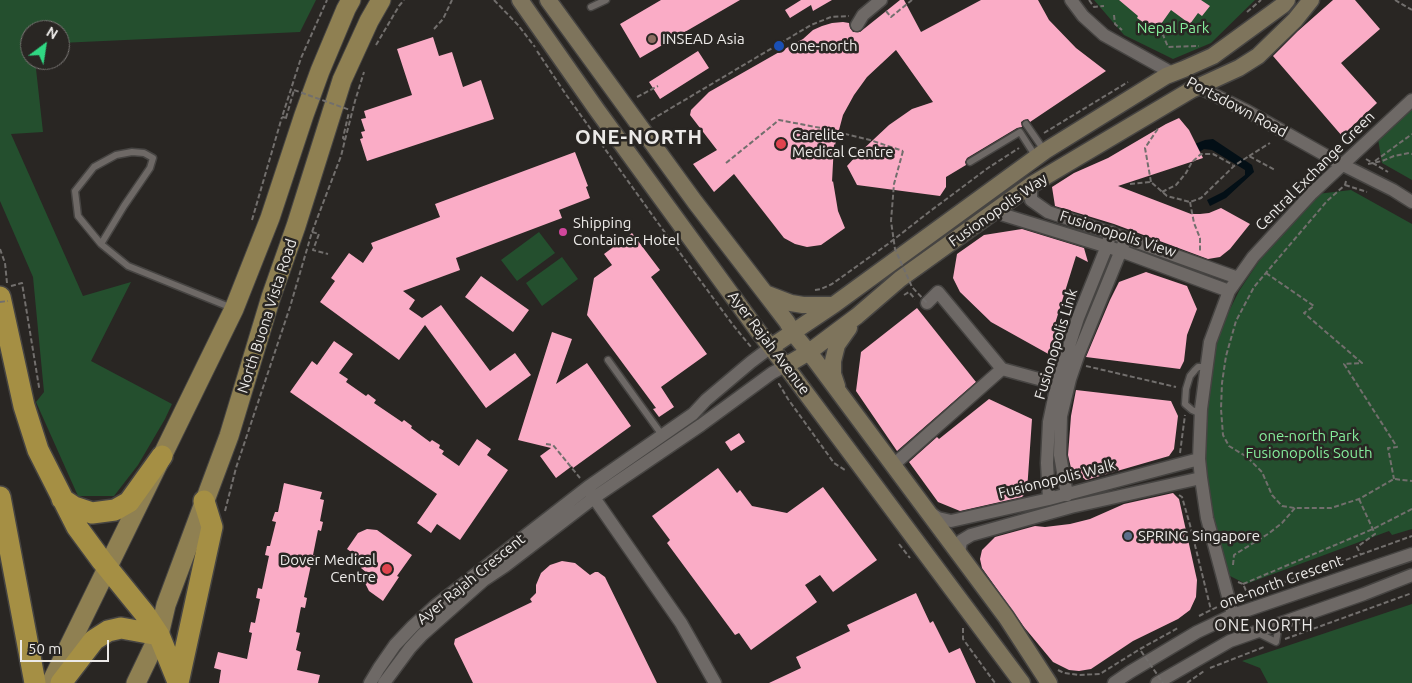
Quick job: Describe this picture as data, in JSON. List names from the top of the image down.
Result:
{
  "streets": {
    "main road": ["North Buona Vista Road"],
    "street": [
      "Portsdown Road",
      "Central Exchange Green",
      "Fusionopolis Way",
      "Fusionopolis View",
      "Ayer Rajah Avenue",
      "Fusionopolis Link",
      "Fusionopolis Walk",
      "Ayer Rajah Crescent",
      "one-north Crescent"
    ]
  },
  "crossings": [
    ["Portsdown Road", "Central Exchange Green"],
    ["Portsdown Road", "Fusionopolis Way"],
    ["Central Exchange Green", "Fusionopolis View"],
    ["Central Exchange Green", "Fusionopolis Walk"],
    ["Central Exchange Green", "one-north Crescent"],
    ["Fusionopolis Way", "Fusionopolis View"],
    ["Fusionopolis Way", "Ayer Rajah Avenue"],
    ["Fusionopolis Way", "Ayer Rajah Crescent"],
    ["Fusionopolis View", "Fusionopolis Link"],
    ["Ayer Rajah Avenue", "Fusionopolis Walk"],
    ["Ayer Rajah Avenue", "Ayer Rajah Crescent"],
    ["Fusionopolis Link", "Fusionopolis Walk"]
  ],
  "districts": ["ONE-NORTH", "ONE NORTH"],
  "parks": ["Nepal Park", "one-north Park Fusionopolis South"],
  "places": [
    "INSEAD Asia",
    "one-north",
    "Carelite Medical Centre",
    "Shipping Container Hotel",
    "SPRING Singapore",
    "Dover Medical Centre"
  ],
  "scale_bar": "50 m",
  "north": "top right"
}
